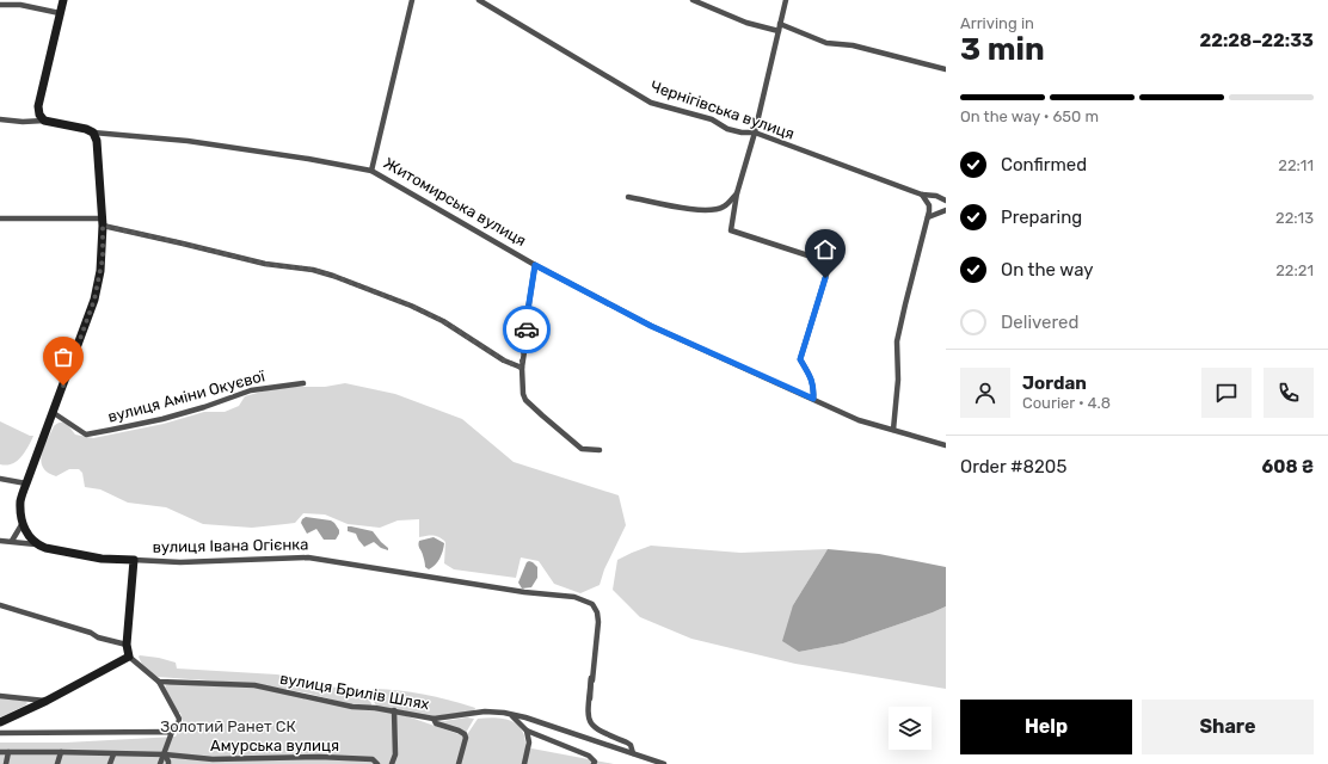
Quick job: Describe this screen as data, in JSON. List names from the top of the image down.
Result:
{
  "streets": {
    "street": [
      "Чернігівська вулиця",
      "Житомирська вулиця",
      "вулиця Аміни Окуєвої",
      "вулиця Івана Огієнка",
      "вулиця Брилів Шлях",
      "Амурська вулиця"
    ]
  },
  "parks": ["Золотий Ранет СК"],
  "page": {
    "heading": ["3 min", "Arriving in", "22:28–22:33"],
    "panel": [
      "Jordan",
      "Courier · 4.8",
      "Order #8205",
      "608 ₴"
    ],
    "bar": "On the way · 650 m",
    "list": [
      ["Confirmed", "22:11"],
      ["Preparing", "22:13"],
      ["On the way", "22:21"],
      "Delivered"
    ],
    "buttons": ["Help", "Share"]
  }
}
